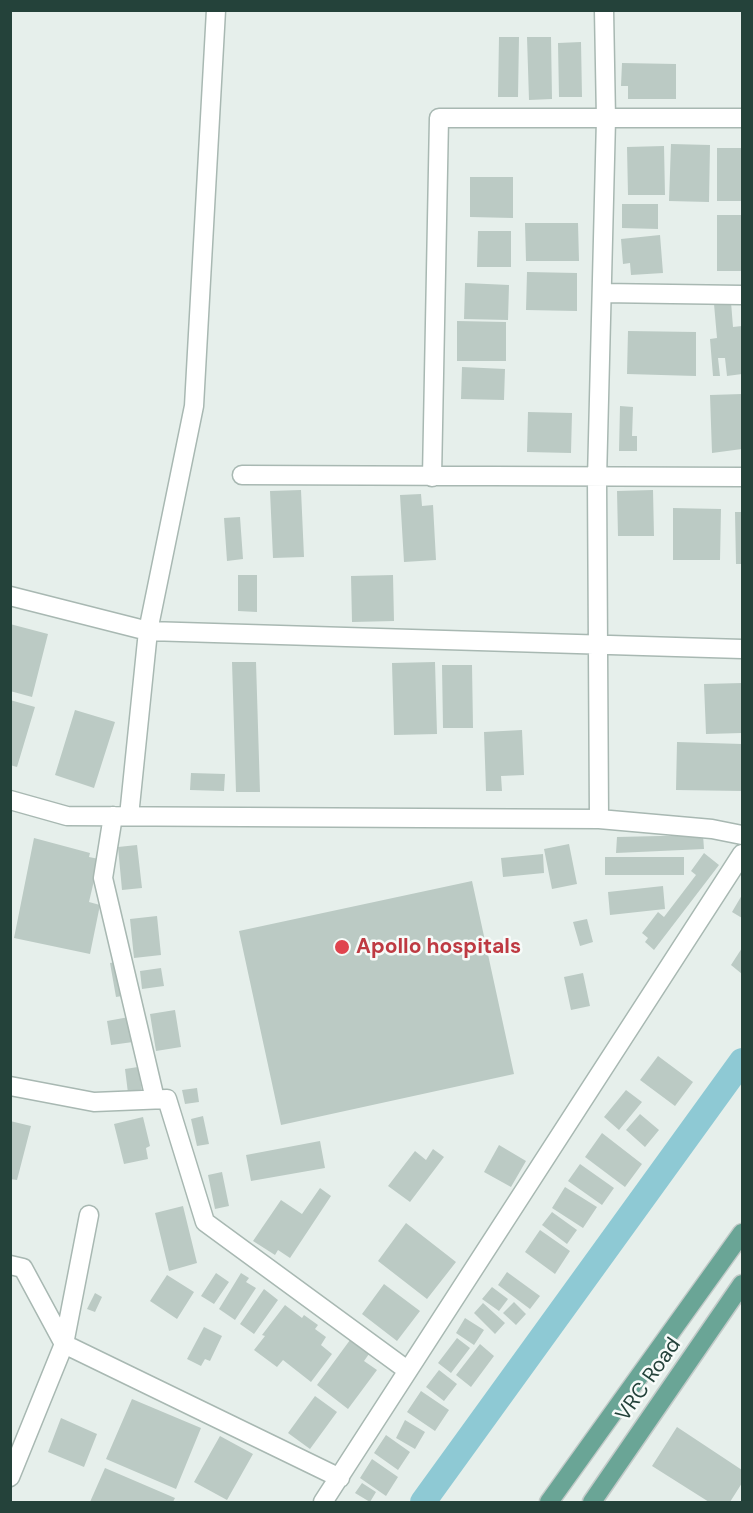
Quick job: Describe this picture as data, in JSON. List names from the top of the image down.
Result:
{
  "streets": {
    "main road": ["VRC Road"]
  },
  "places": ["Apollo hospitals"]
}
